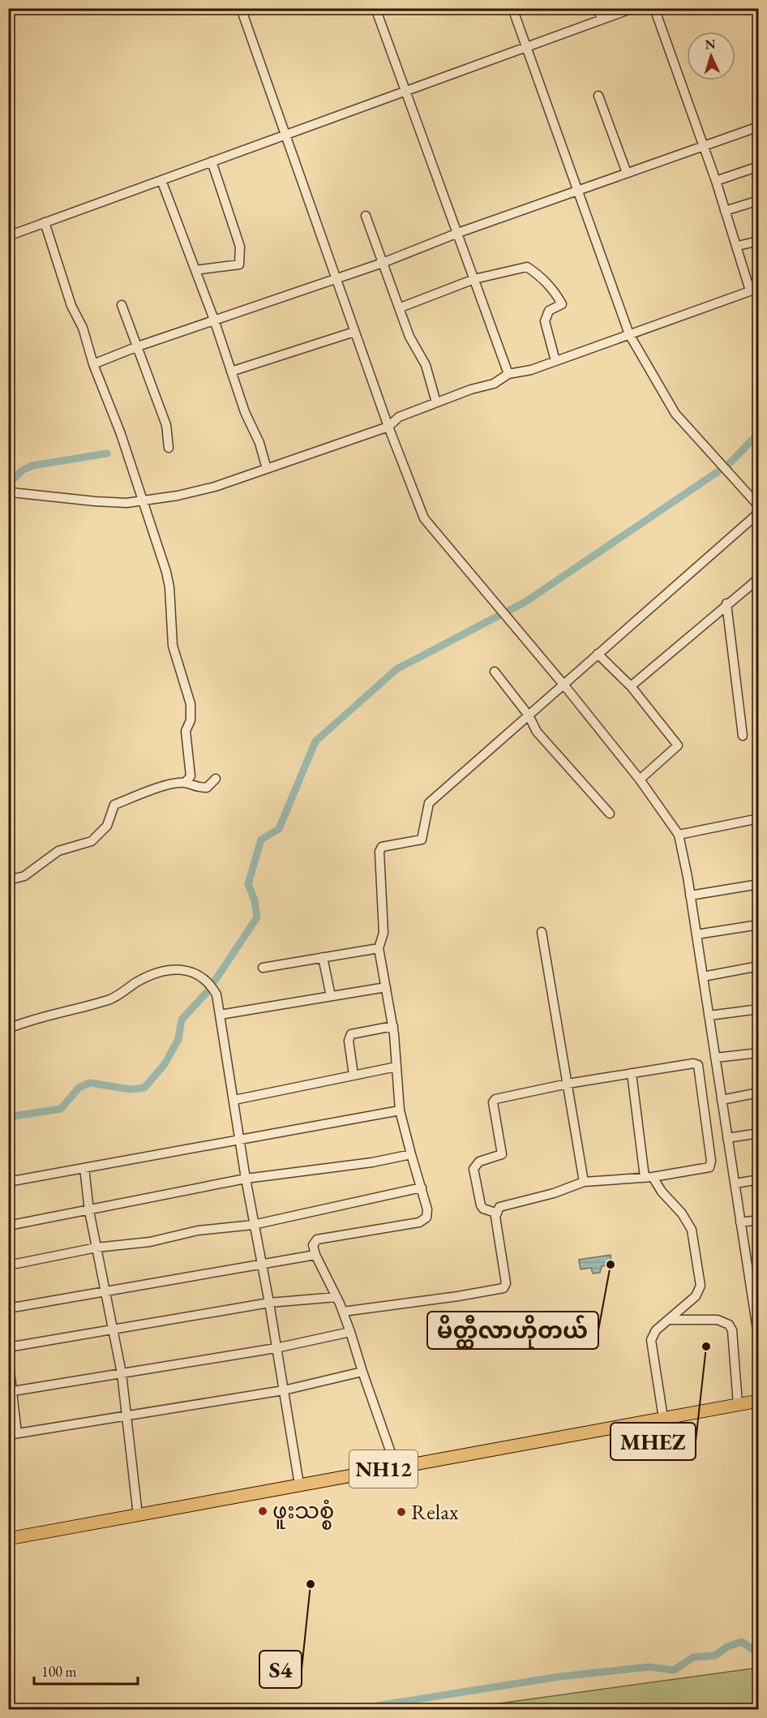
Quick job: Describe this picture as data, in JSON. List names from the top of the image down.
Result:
{
  "streets": {
    "highway": ["NH12"]
  },
  "places": [
    "မိတ္ထီလာဟိုတယ်",
    "MHEZ",
    "ဖူးသစ္စံ",
    "Relax",
    "S4"
  ],
  "scale_bar": "100 m",
  "north": "top"
}
